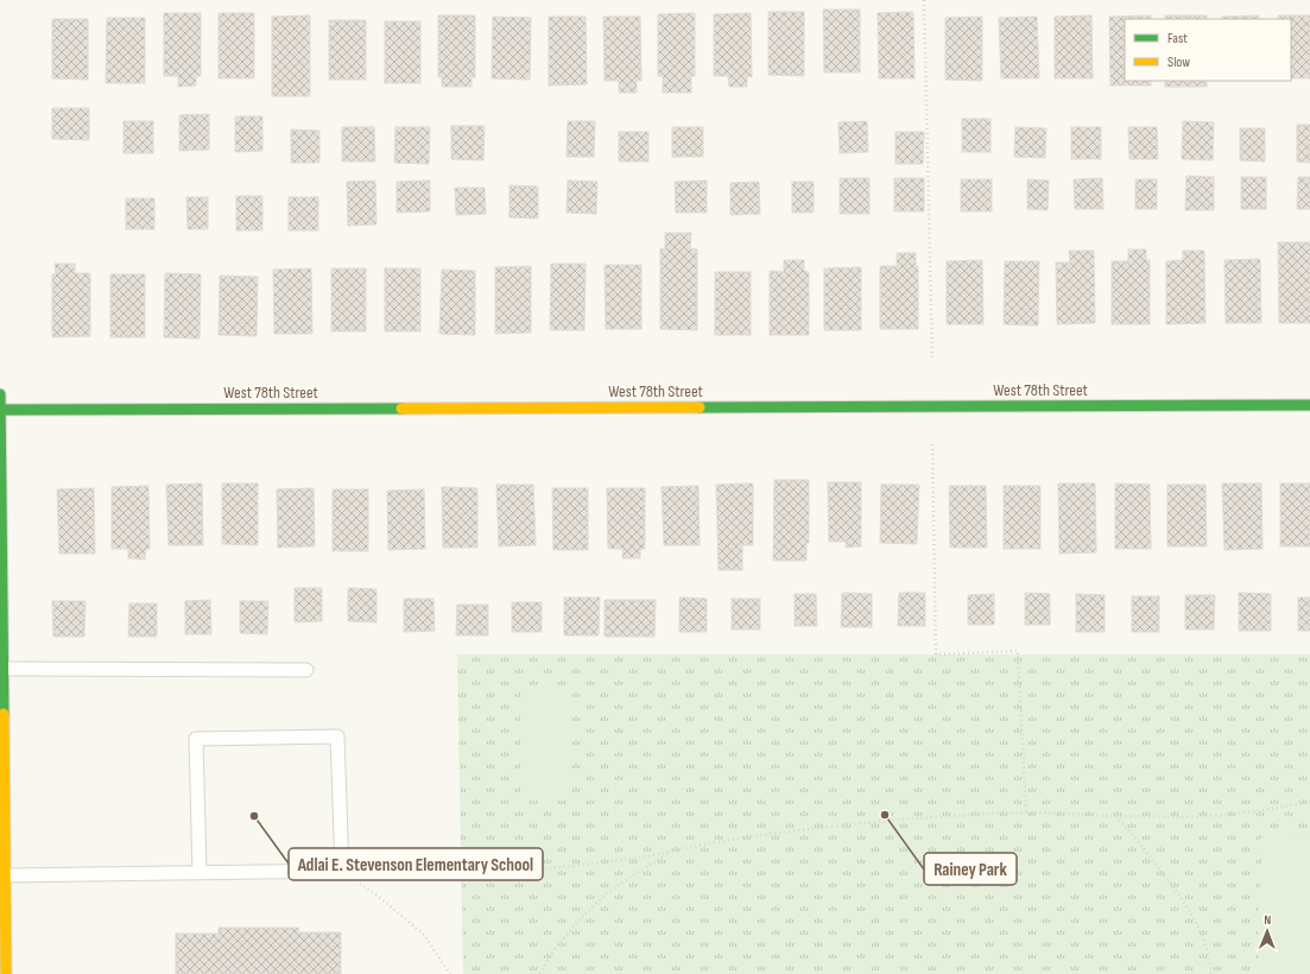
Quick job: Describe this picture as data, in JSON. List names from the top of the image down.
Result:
{
  "streets": {
    "street": ["West 78th Street"]
  },
  "places": ["Rainey Park", "Adlai E. Stevenson Elementary School"],
  "legend": ["Fast", "Slow"],
  "north": "top"
}
